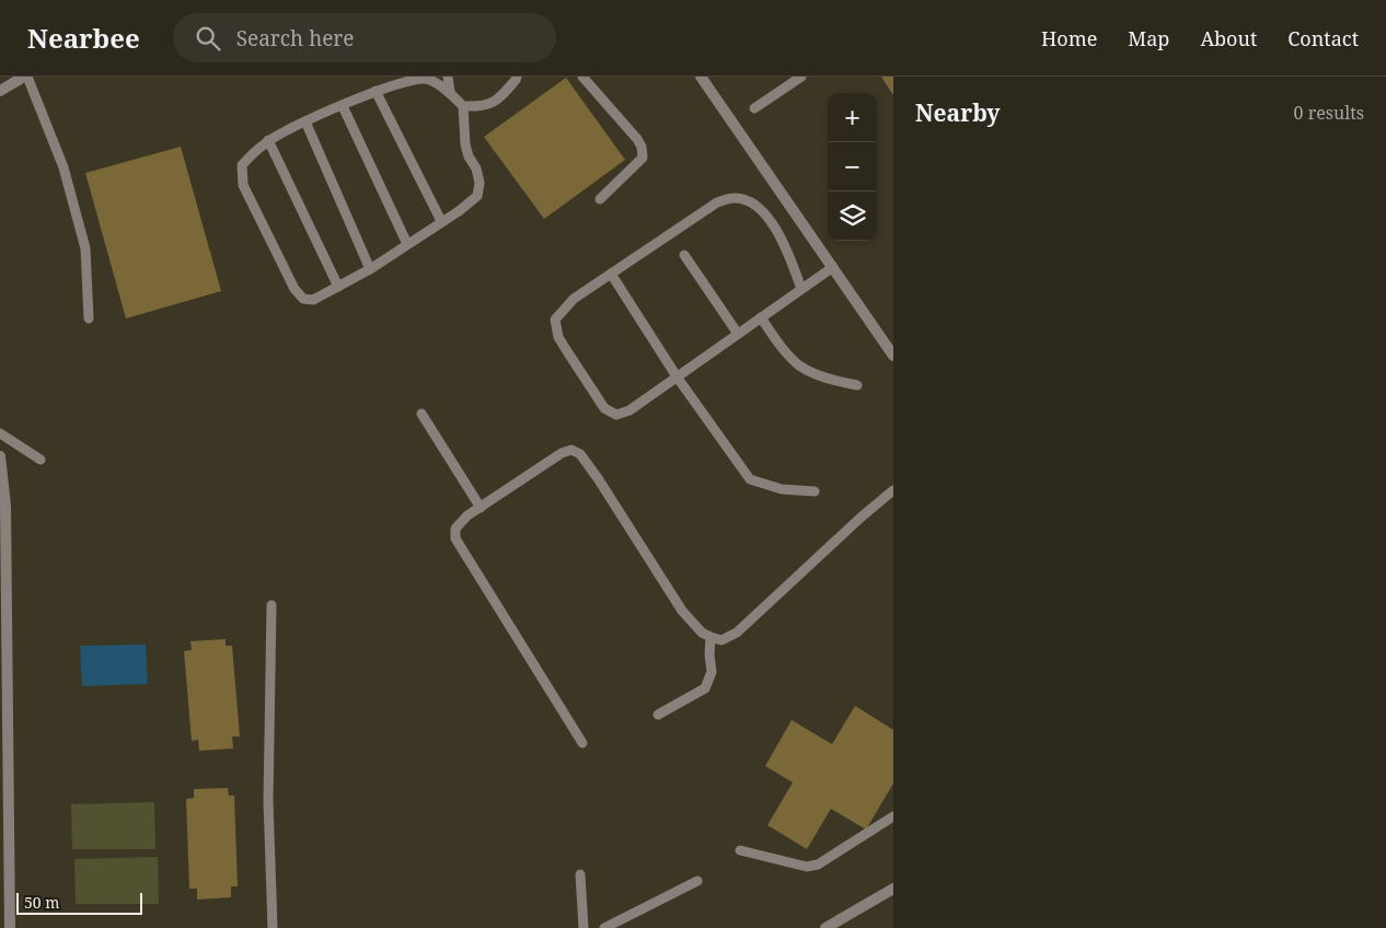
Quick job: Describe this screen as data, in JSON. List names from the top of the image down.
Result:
{
  "scale_bar": "50 m",
  "page": {
    "header": "Nearbee",
    "search": "Search here",
    "nav": [
      "Home",
      "Map",
      "About",
      "Contact"
    ],
    "heading": ["Nearby", "0 results"],
    "map_buttons": ["+", "−"],
    "scale": "50 m"
  }
}
